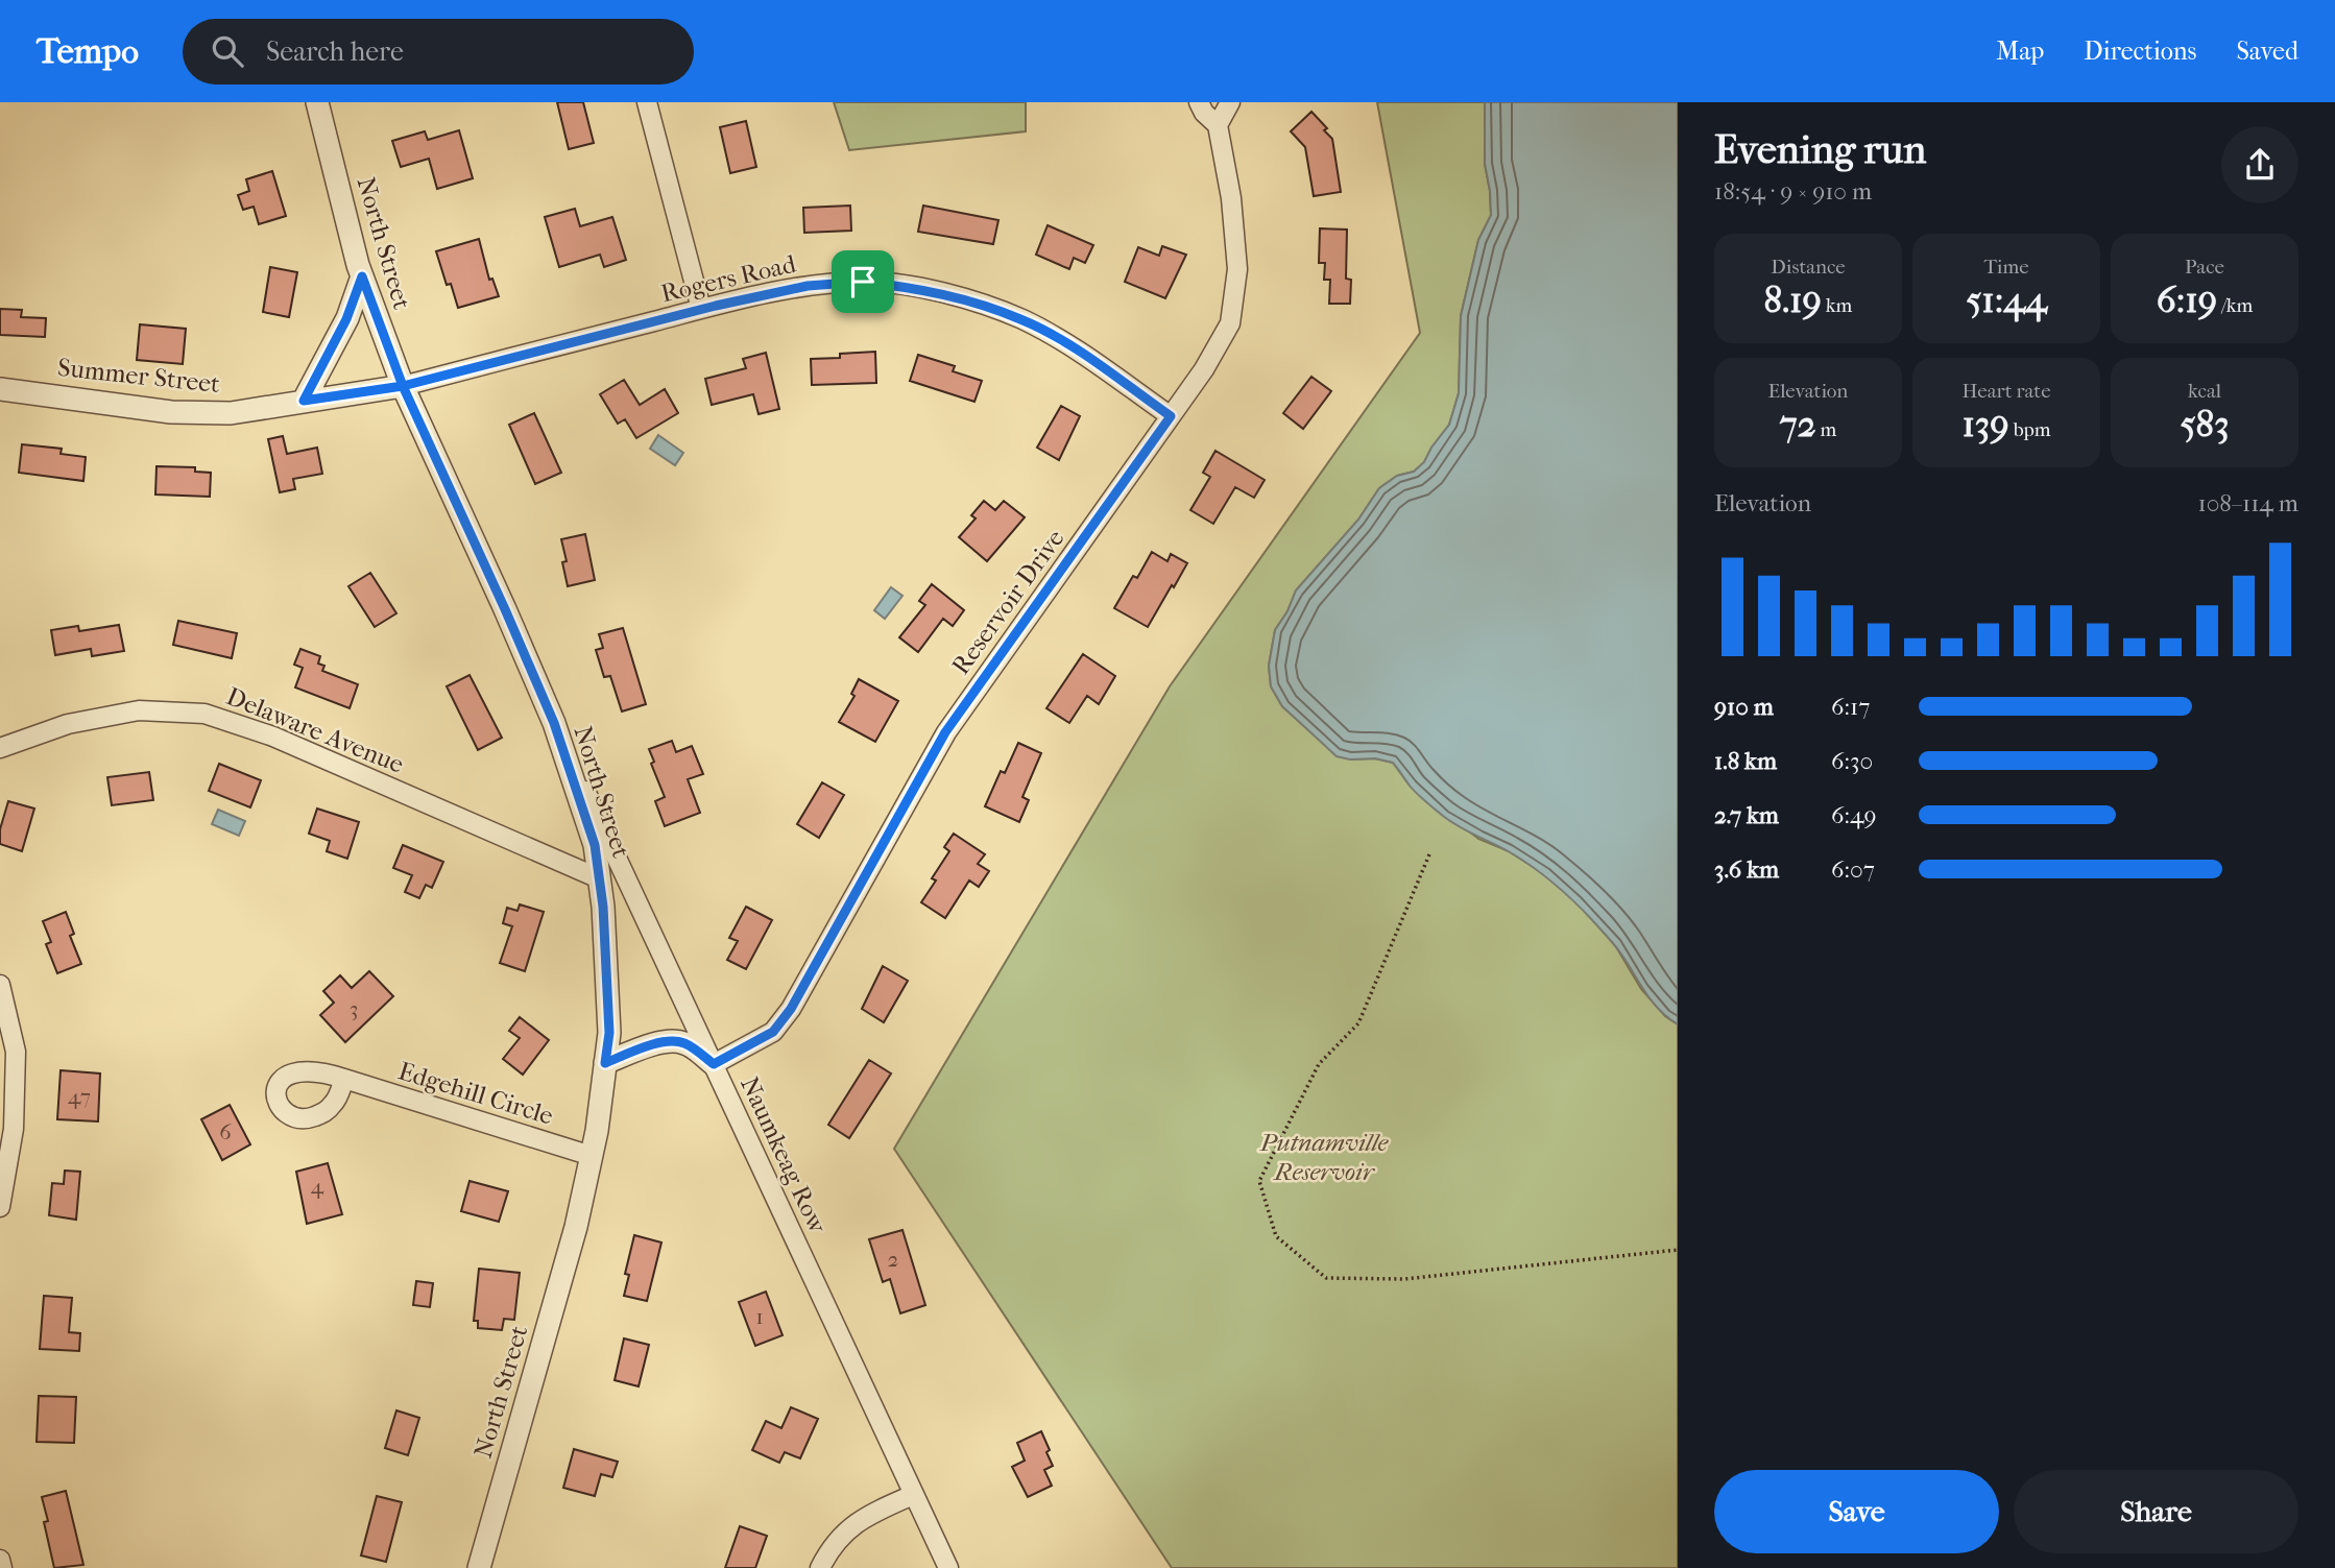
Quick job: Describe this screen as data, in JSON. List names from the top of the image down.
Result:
{
  "streets": {
    "street": [
      "North Street",
      "Rogers Road",
      "Summer Street",
      "Reservoir Drive",
      "Delaware Avenue",
      "Edgehill Circle",
      "Naumkeag Row"
    ]
  },
  "crossings": [
    ["North Street", "Rogers Road"],
    ["North Street", "Summer Street"],
    ["North Street", "Delaware Avenue"],
    ["North Street", "Edgehill Circle"],
    ["North Street", "Naumkeag Row"],
    ["Rogers Road", "Summer Street"],
    ["Rogers Road", "Reservoir Drive"],
    ["Reservoir Drive", "Naumkeag Row"]
  ],
  "parks": ["Putnamville Reservoir"],
  "house_numbers": [
    "3",
    "47",
    "6",
    "4",
    "2",
    "1"
  ],
  "page": {
    "header": "Tempo",
    "search": "Search here",
    "nav": ["Map", "Directions", "Saved"],
    "heading": ["Evening run", "18:54 · 9 × 910 m"],
    "stats": [
      ["Distance", "8.19 km"],
      ["Time", "51:44"],
      ["Pace", "6:19 /km"],
      ["Elevation", "72 m"],
      ["Heart rate", "139 bpm"],
      ["kcal", "583"]
    ],
    "chart": ["Elevation", "108–114 m"],
    "list": [
      {
        "name": "910 m",
        "note": "6:17"
      },
      {
        "name": "1.8 km",
        "note": "6:30"
      },
      {
        "name": "2.7 km",
        "note": "6:49"
      },
      {
        "name": "3.6 km",
        "note": "6:07"
      }
    ],
    "buttons": ["Save", "Share"]
  }
}
